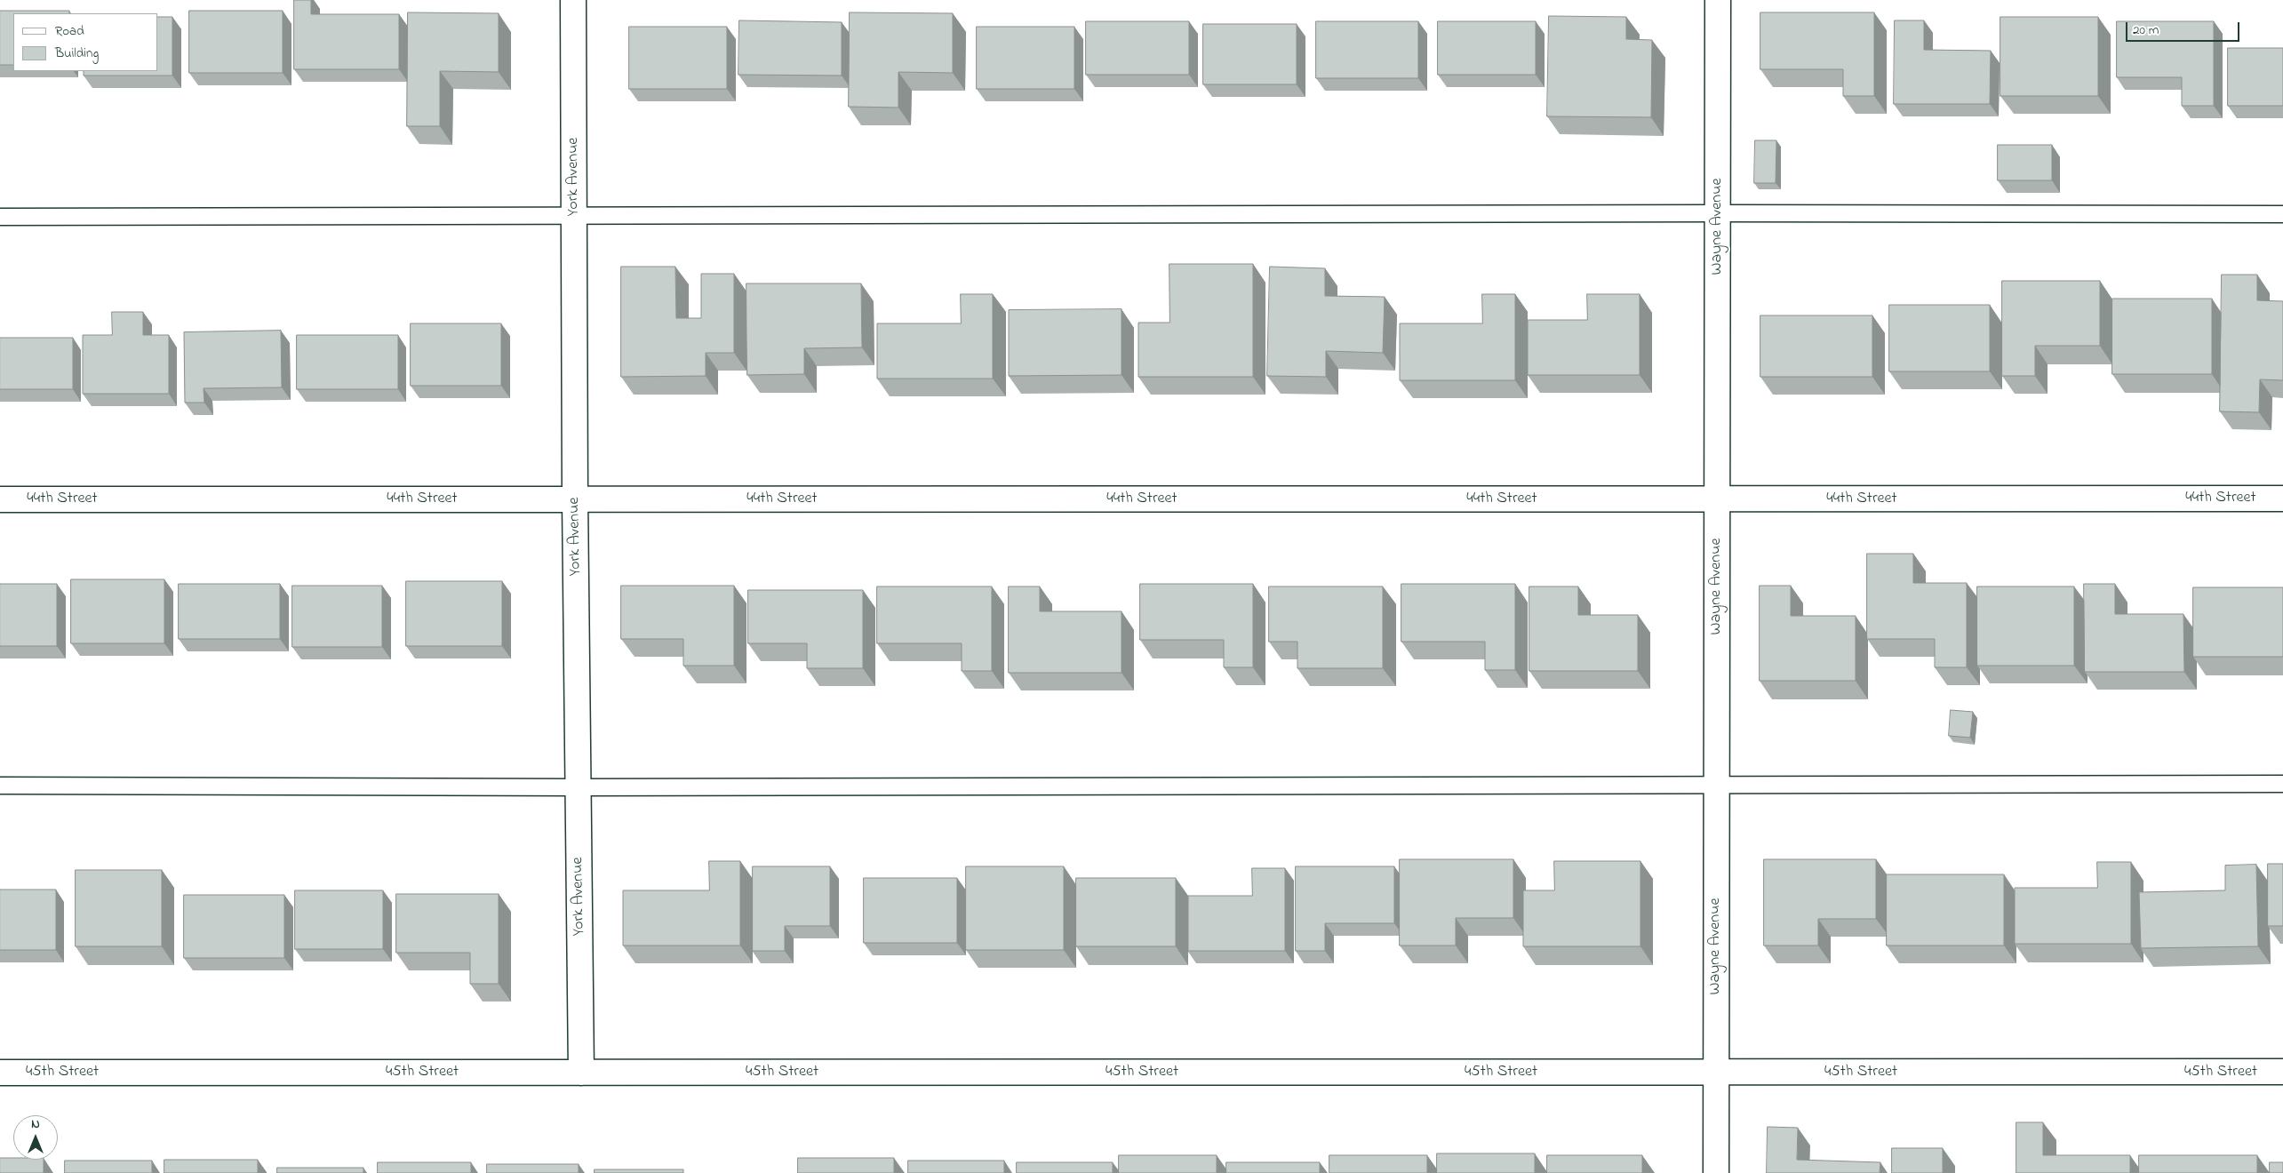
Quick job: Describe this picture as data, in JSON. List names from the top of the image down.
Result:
{
  "streets": {
    "street": [
      "York Avenue",
      "Wayne Avenue",
      "44th Street",
      "45th Street"
    ]
  },
  "crossings": [
    ["York Avenue", "44th Street"],
    ["York Avenue", "45th Street"],
    ["Wayne Avenue", "44th Street"],
    ["Wayne Avenue", "45th Street"]
  ],
  "legend": ["Road", "Building"],
  "scale_bar": "20 m",
  "north": "top"
}
